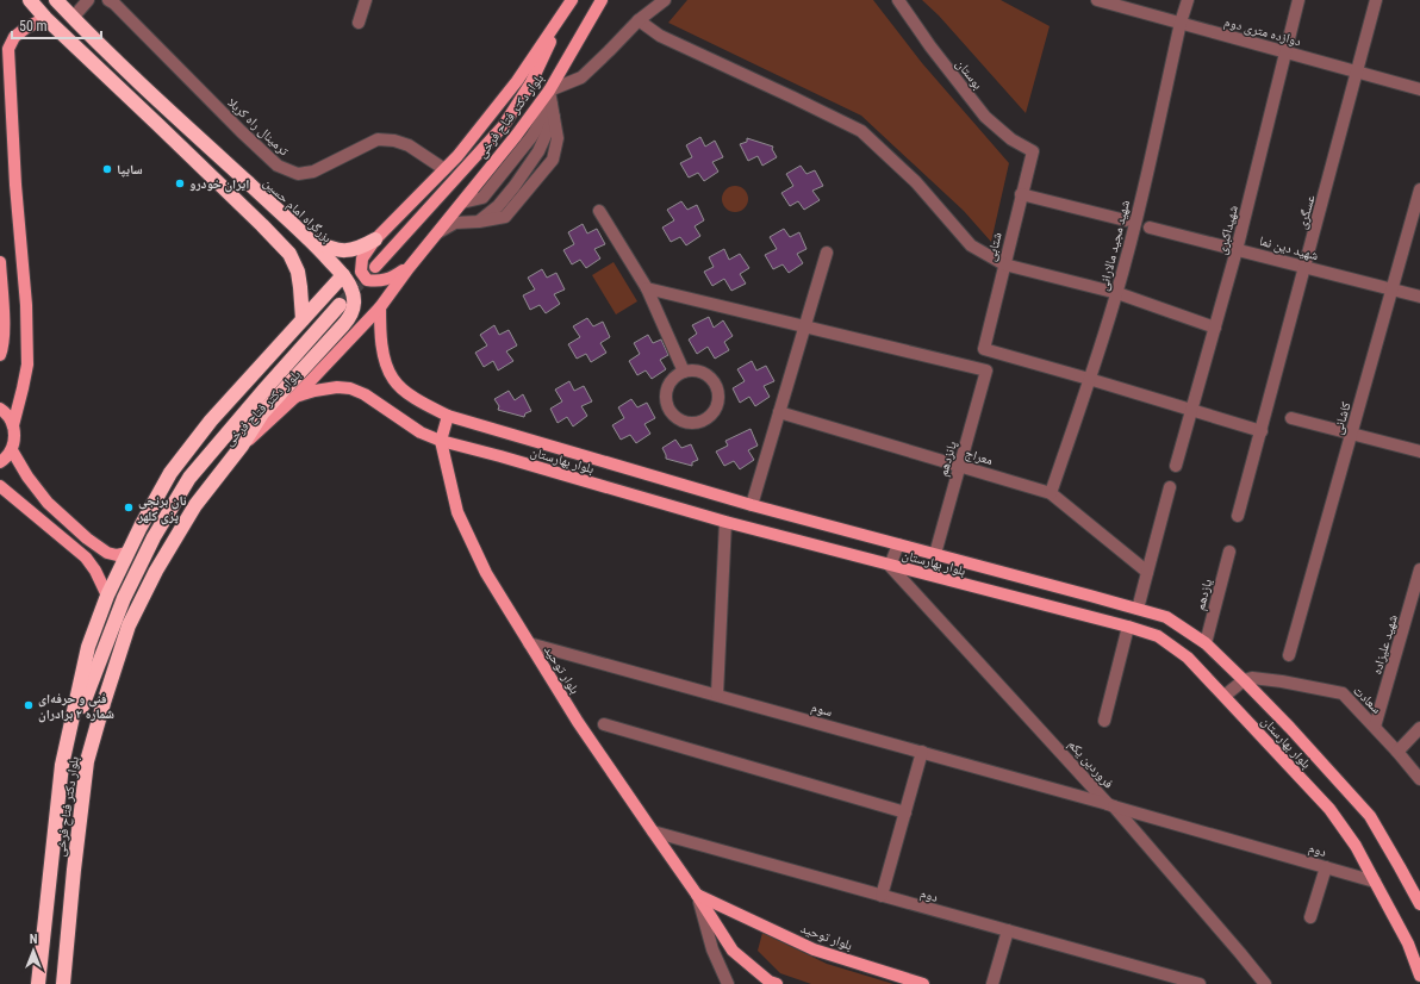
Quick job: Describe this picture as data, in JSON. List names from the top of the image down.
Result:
{
  "streets": {
    "highway": ["بلوار دکتر فتاح فرخی", "بزرگراه امام حسین"],
    "main road": ["بلوار بهارستان", "بلوار توحید"],
    "street": [
      "دوازده متری دوم",
      "بوستان",
      "ترمینال راه کربلا",
      "عسگری",
      "شهیداکبری",
      "شهید مجید مالارانی",
      "شتابی",
      "شهید دین نما",
      "کاشانی",
      "معراج",
      "پانزدهم",
      "یازدهم",
      "شهید علیزاده",
      "سعادت",
      "سوم",
      "فروردین یکم",
      "دوم"
    ]
  },
  "crossings": [
    ["دوازده متری دوم", "عسگری"],
    ["دوازده متری دوم", "شهیداکبری"],
    ["دوازده متری دوم", "شهید مجید مالارانی"],
    ["بوستان", "شتابی"],
    ["بلوار دکتر فتاح فرخی", "ترمینال راه کربلا"],
    ["بلوار دکتر فتاح فرخی", "بزرگراه امام حسین"],
    ["بلوار دکتر فتاح فرخی", "بلوار بهارستان"],
    ["عسگری", "شهید دین نما"],
    ["شهیداکبری", "شهید دین نما"],
    ["شهید مجید مالارانی", "شتابی"],
    ["شهید مجید مالارانی", "معراج"],
    ["شهید دین نما", "کاشانی"],
    ["معراج", "پانزدهم"],
    ["پانزدهم", "بلوار بهارستان"],
    ["بلوار بهارستان", "یازدهم"],
    ["بلوار بهارستان", "بلوار توحید"],
    ["بلوار بهارستان", "سعادت"],
    ["بلوار بهارستان", "فروردین یکم"],
    ["بلوار بهارستان", "دوم"],
    ["شهید علیزاده", "سعادت"],
    ["بلوار توحید", "سوم"],
    ["بلوار توحید", "دوم"],
    ["سوم", "فروردین یکم"],
    ["سوم", "دوم"],
    ["فروردین یکم", "دوم"]
  ],
  "places": [
    "سایپا",
    "ایران خودرو",
    "نان برنجی پزی کلهر",
    "فنی و حرفه‌ای شماره ۲ برادران"
  ],
  "scale_bar": "50 m",
  "north": "top"
}
